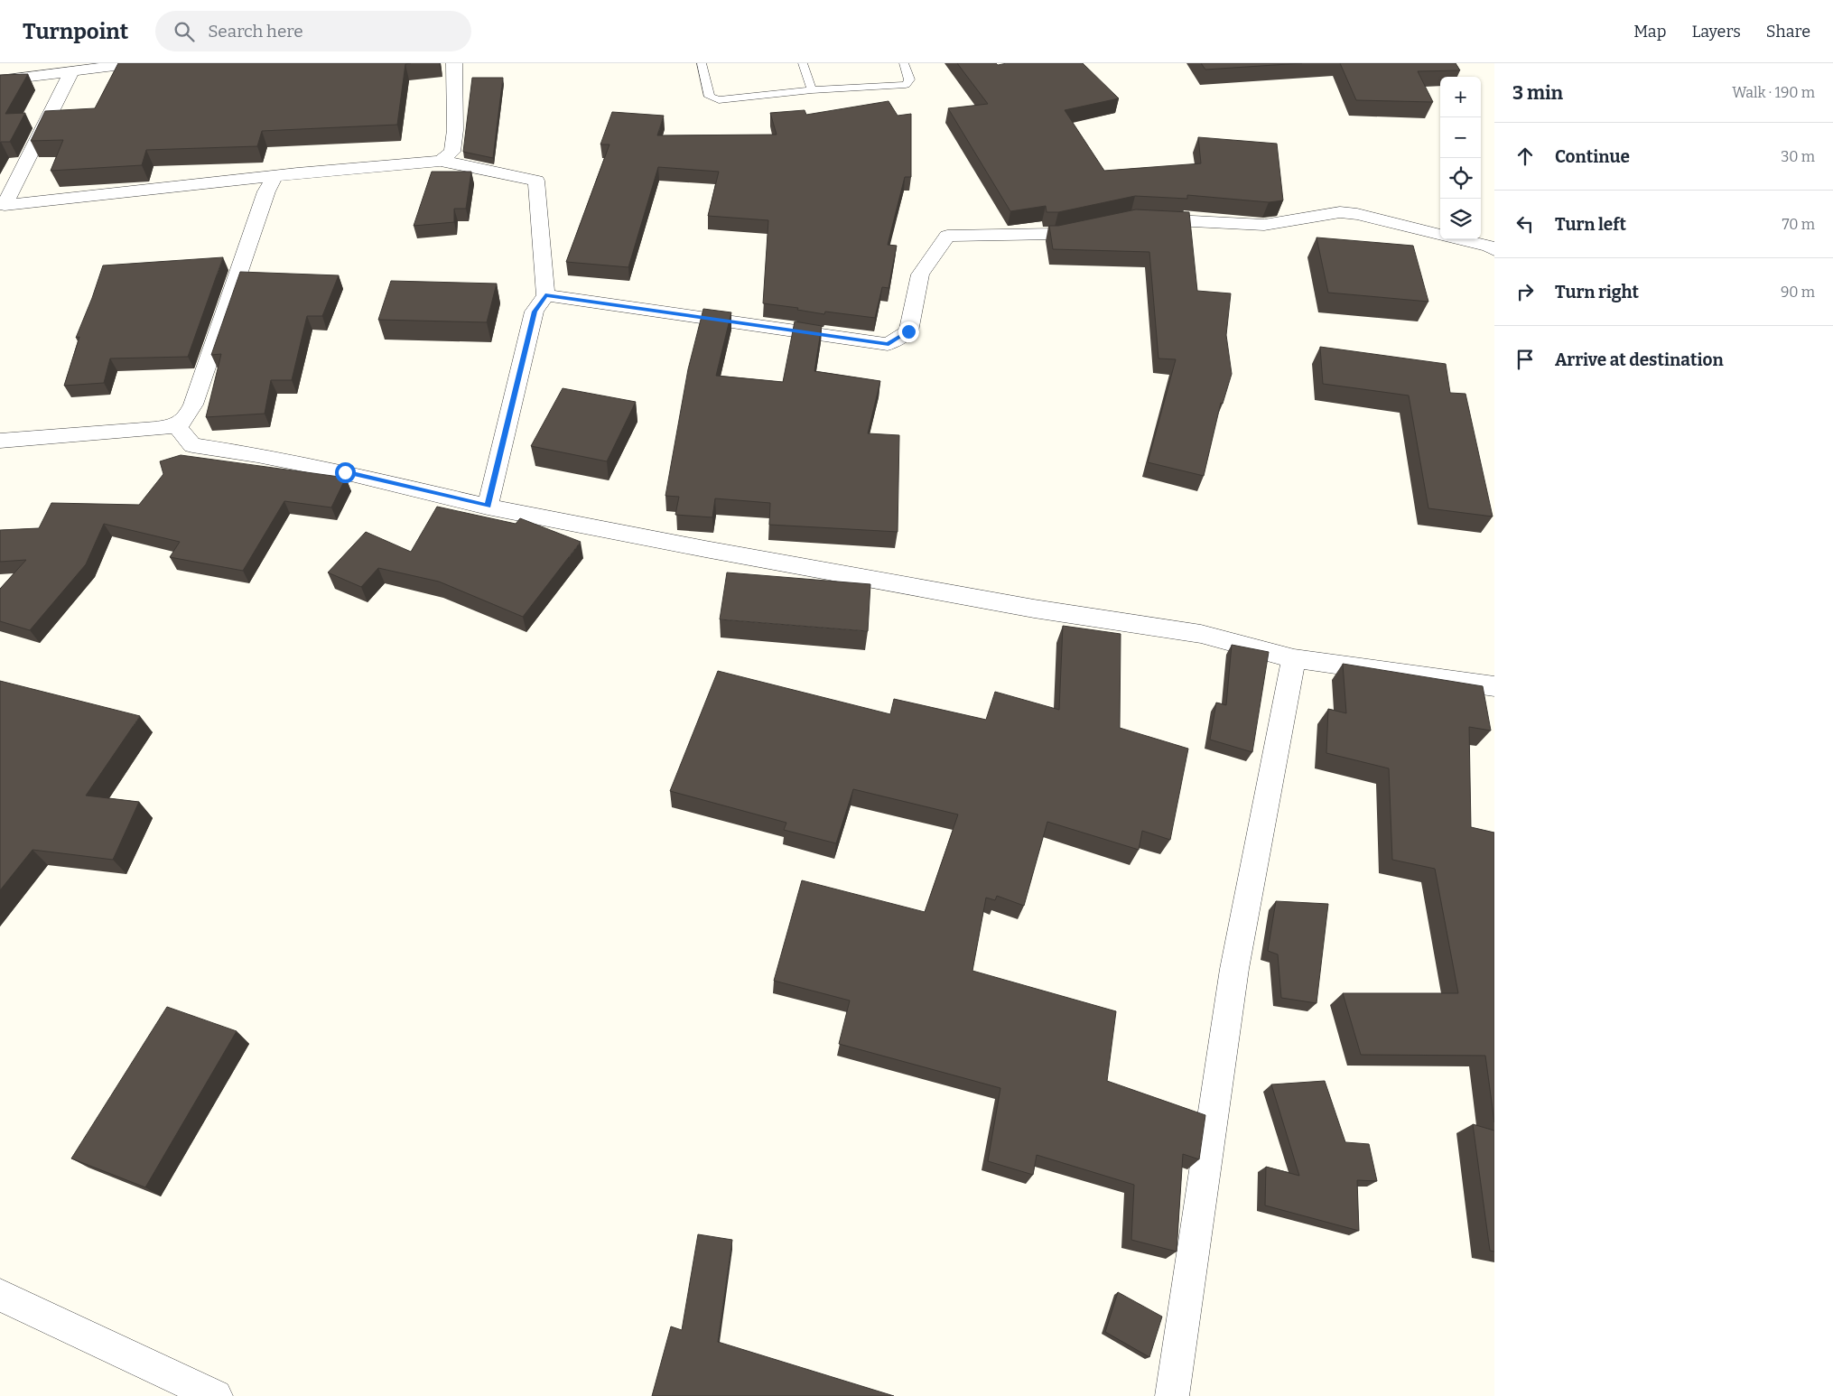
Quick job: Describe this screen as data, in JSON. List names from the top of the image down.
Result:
{
  "page": {
    "header": "Turnpoint",
    "search": "Search here",
    "nav": ["Map", "Layers", "Share"],
    "heading": ["3 min", "Walk · 190 m"],
    "map_buttons": ["+", "−"],
    "list": [
      ["Continue", "30 m"],
      ["Turn left", "70 m"],
      ["Turn right", "90 m"],
      "Arrive at destination"
    ]
  }
}
